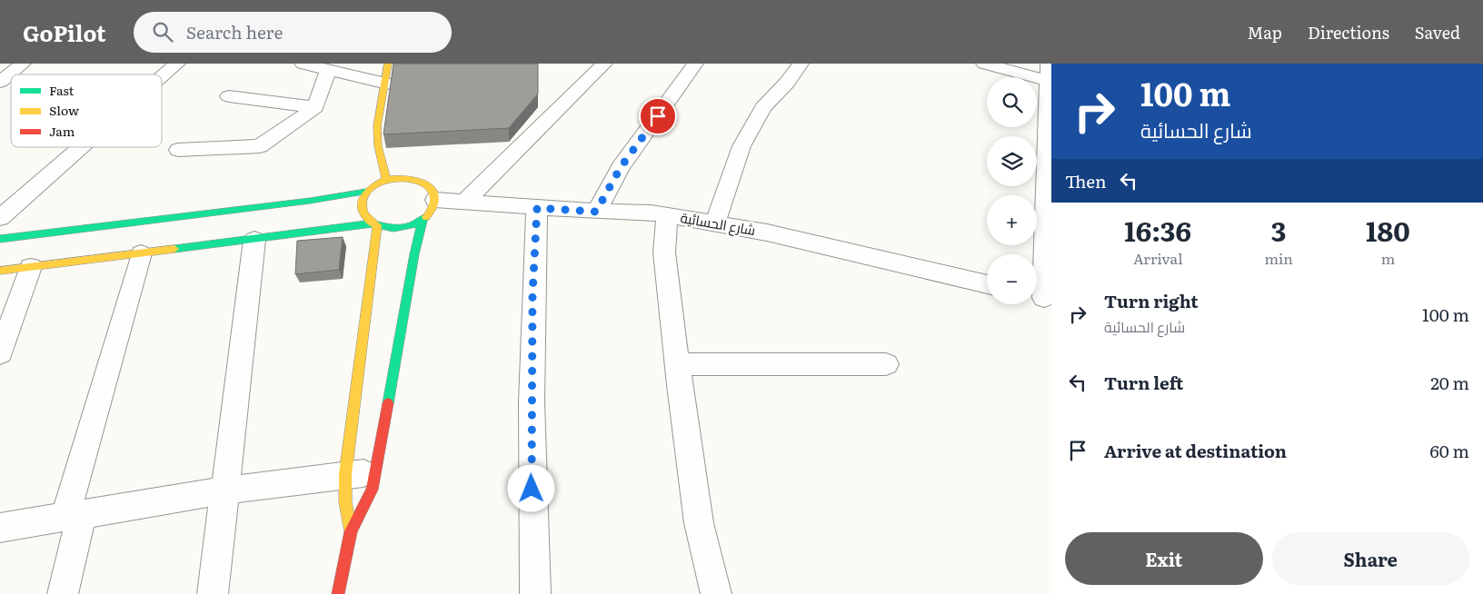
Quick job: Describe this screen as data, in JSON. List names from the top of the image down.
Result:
{
  "streets": {
    "street": ["شارع الحسائية"]
  },
  "legend": ["Fast", "Slow", "Jam"],
  "page": {
    "header": "GoPilot",
    "search": "Search here",
    "nav": ["Map", "Directions", "Saved"],
    "turn": ["100 m", "شارع الحسائية"],
    "map_buttons": ["+", "−"],
    "then": "Then",
    "eta": [
      "16:36",
      "Arrival",
      "3",
      "min",
      "180",
      "m"
    ],
    "list": [
      {
        "name": "Turn right",
        "note": "شارع الحسائية",
        "value": "100 m"
      },
      {
        "name": "Turn left",
        "value": "20 m"
      },
      {
        "name": "Arrive at destination",
        "value": "60 m"
      }
    ],
    "buttons": ["Exit", "Share"]
  }
}
